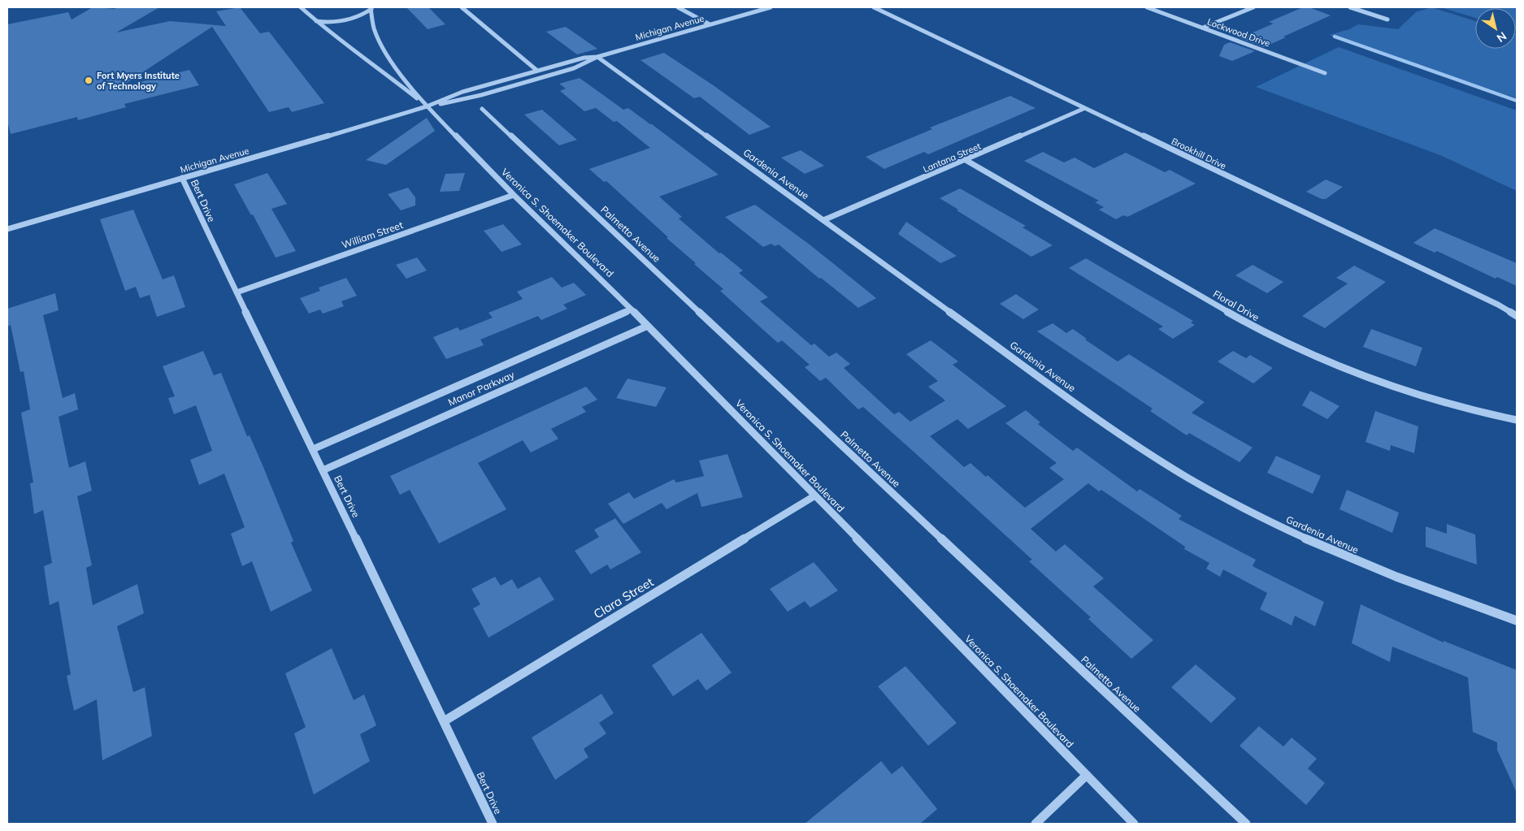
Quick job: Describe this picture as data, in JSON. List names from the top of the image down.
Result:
{
  "streets": {
    "street": [
      "Michigan Avenue",
      "Lockwood Drive",
      "Brookhill Drive",
      "Lantana Street",
      "Gardenia Avenue",
      "Bert Drive",
      "Veronica S. Shoemaker Boulevard",
      "Palmetto Avenue",
      "William Street",
      "Floral Drive",
      "Manor Parkway",
      "Clara Street"
    ]
  },
  "crossings": [
    ["Michigan Avenue", "Gardenia Avenue"],
    ["Michigan Avenue", "Bert Drive"],
    ["Michigan Avenue", "Veronica S. Shoemaker Boulevard"],
    ["Brookhill Drive", "Lantana Street"],
    ["Lantana Street", "Gardenia Avenue"],
    ["Lantana Street", "Floral Drive"],
    ["Bert Drive", "William Street"],
    ["Bert Drive", "Manor Parkway"],
    ["Bert Drive", "Clara Street"],
    ["Veronica S. Shoemaker Boulevard", "William Street"],
    ["Veronica S. Shoemaker Boulevard", "Manor Parkway"],
    ["Veronica S. Shoemaker Boulevard", "Clara Street"]
  ],
  "places": ["Fort Myers Institute of Technology"],
  "north": "bottom right"
}
